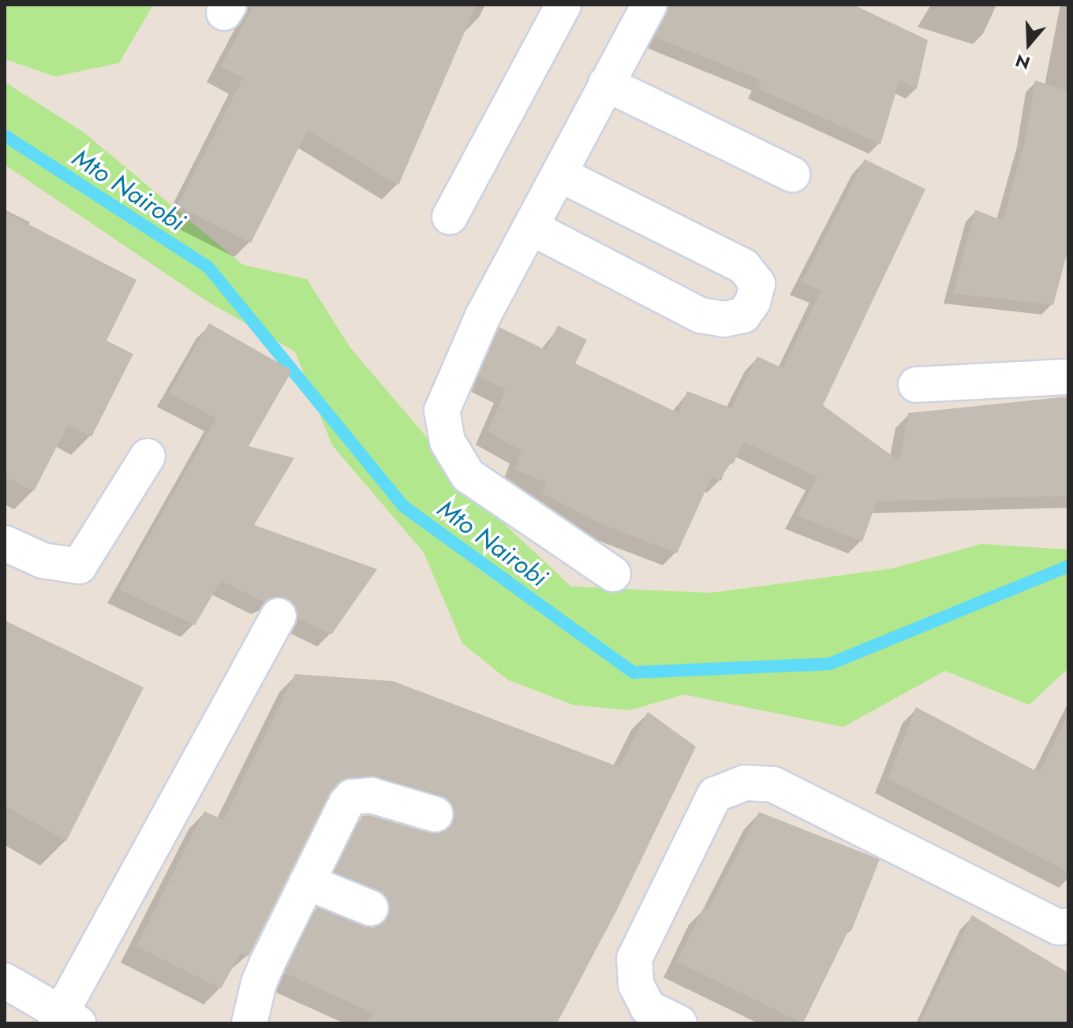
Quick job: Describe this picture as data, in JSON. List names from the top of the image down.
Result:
{
  "water": ["Mto Nairobi"],
  "north": "bottom"
}
